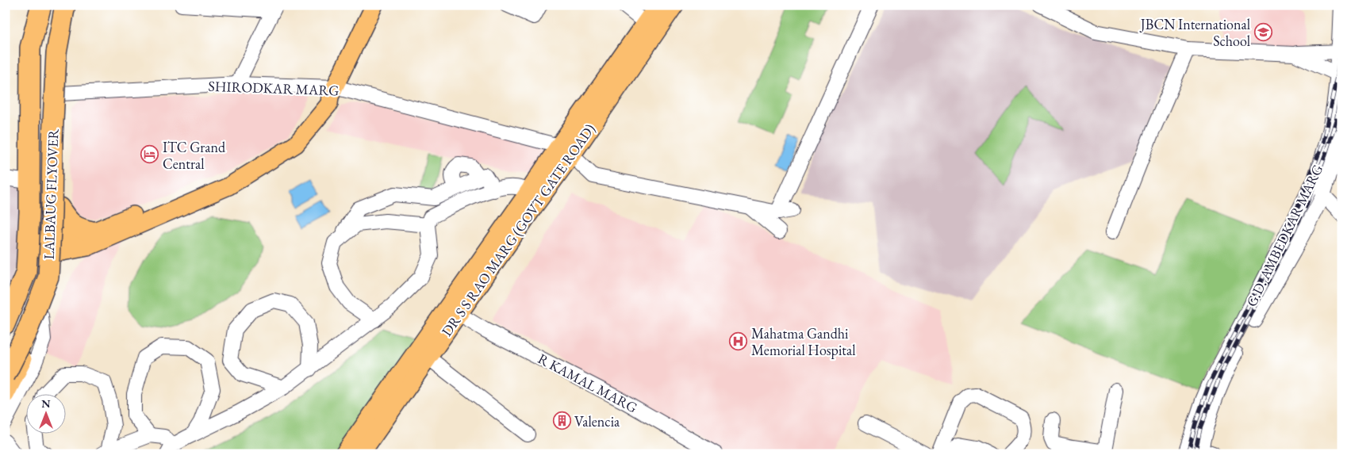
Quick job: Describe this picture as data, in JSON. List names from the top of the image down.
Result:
{
  "streets": {
    "highway": ["LALBAUG FLYOVER"],
    "main road": ["DR S S RAO MARG (GOVT GATE ROAD)"],
    "street": ["SHIRODKAR MARG", "G.D. AMBEDKAR MARG", "R KAMAL MARG"]
  },
  "crossings": [
    ["SHIRODKAR MARG", "DR S S RAO MARG (GOVT GATE ROAD)"],
    ["DR S S RAO MARG (GOVT GATE ROAD)", "R KAMAL MARG"]
  ],
  "places": {
    "school or university": ["JBCN International School"],
    "hotel": ["ITC Grand Central"],
    "hospital": ["Mahatma Gandhi Memorial Hospital"],
    "building": ["Valencia"]
  },
  "north": "top"
}
